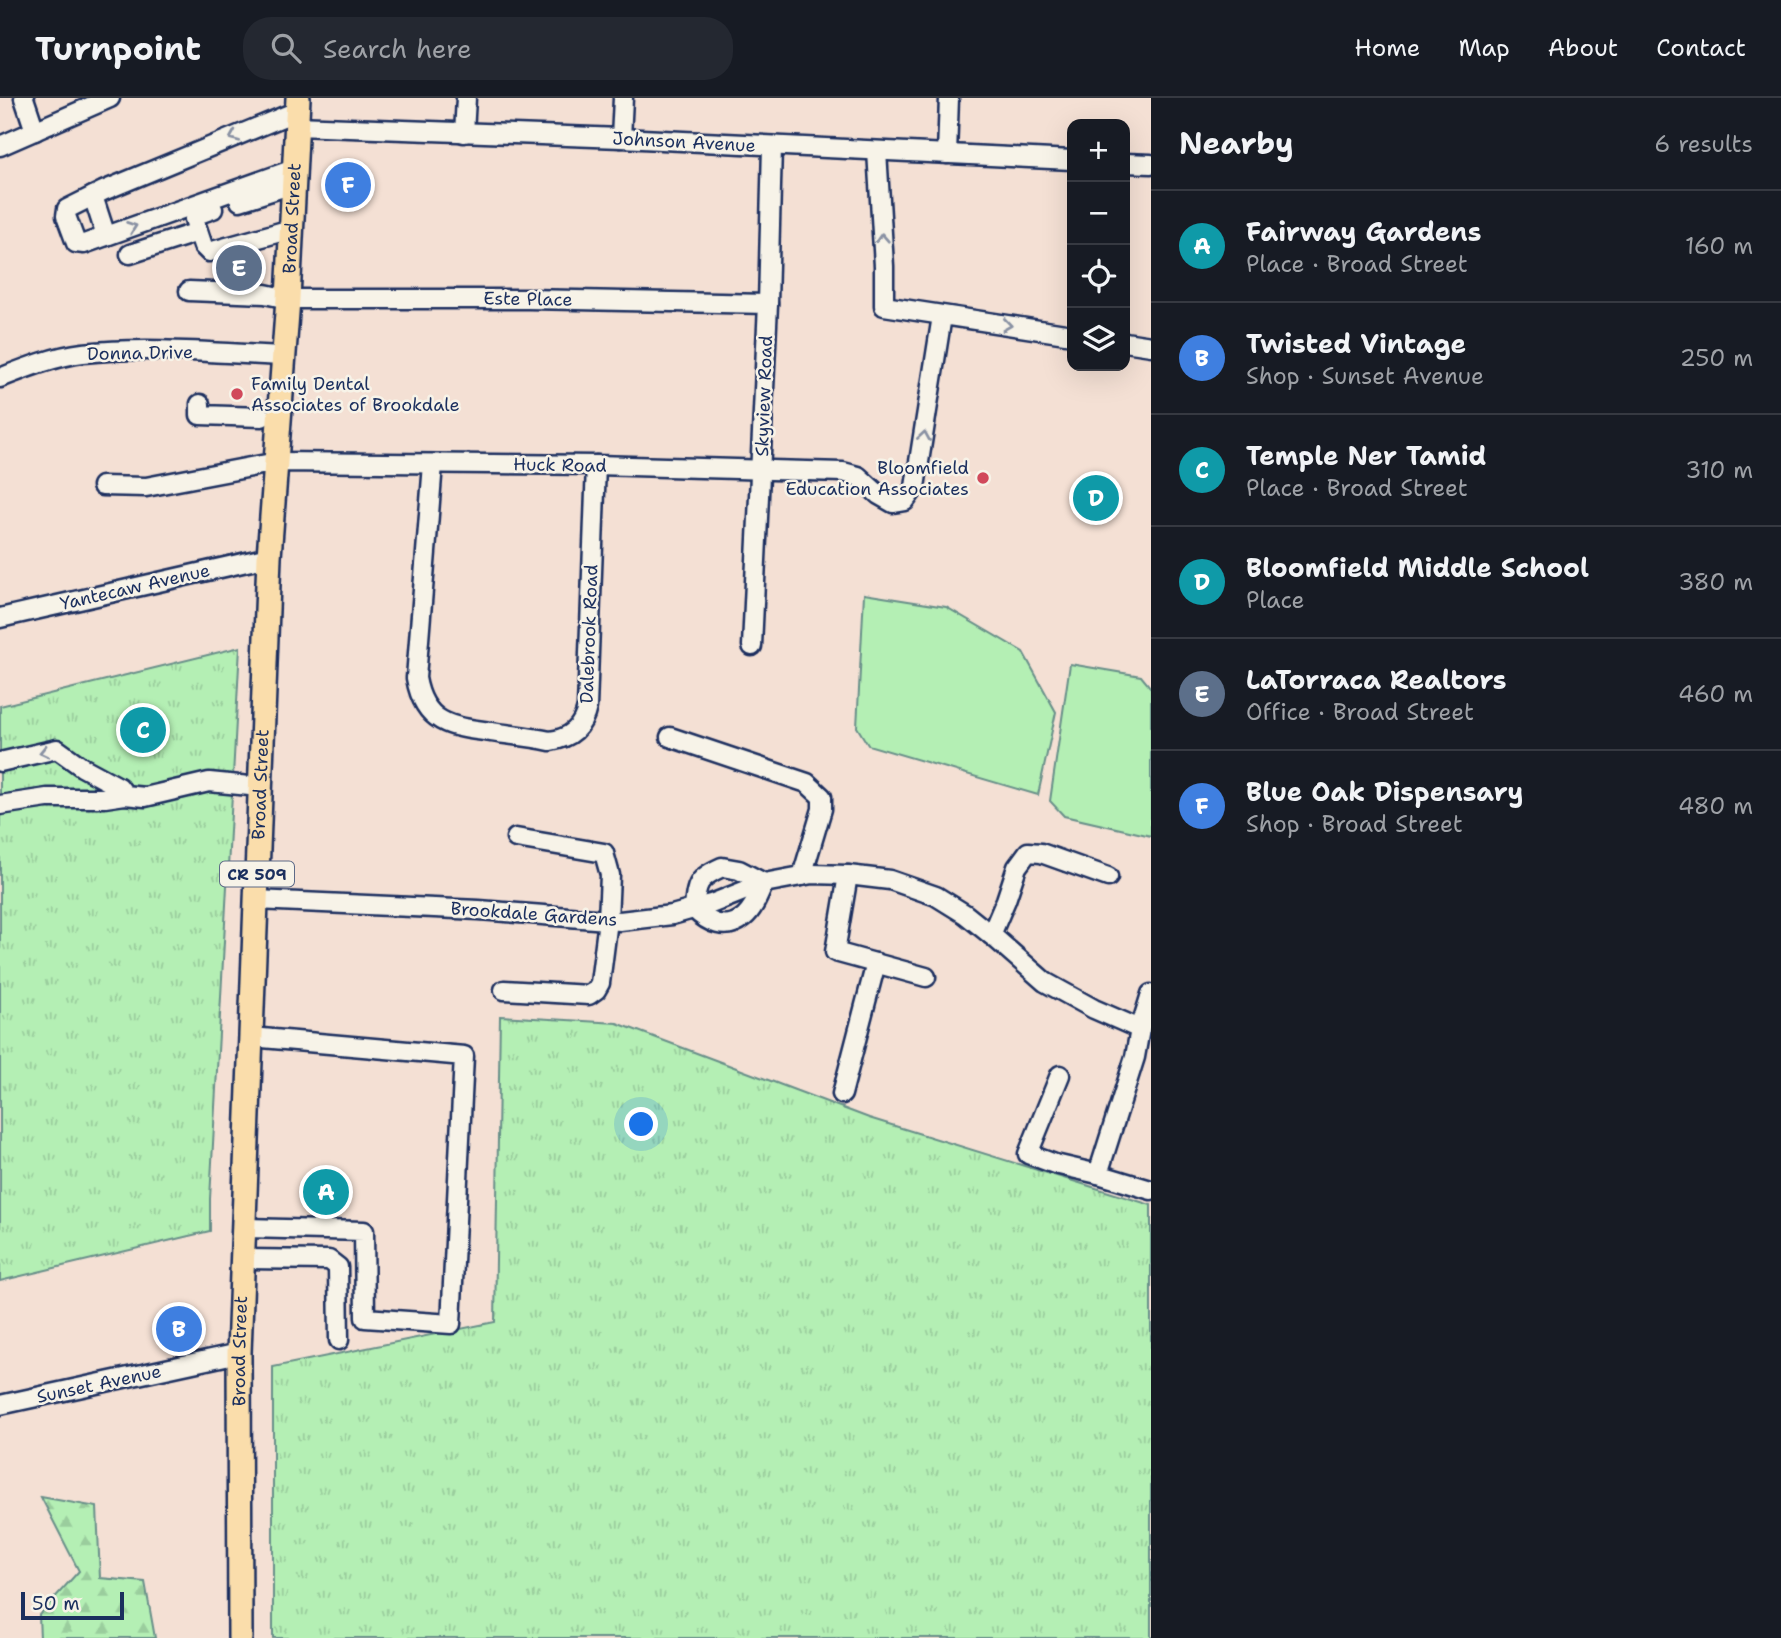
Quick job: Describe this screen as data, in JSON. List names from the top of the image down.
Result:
{
  "streets": {
    "main road": ["Broad Street", "CR 509"],
    "street": [
      "Johnson Avenue",
      "Este Place",
      "Donna Drive",
      "Skyview Road",
      "Huck Road",
      "Yantecaw Avenue",
      "Dalebrook Road",
      "Brookdale Gardens",
      "Sunset Avenue"
    ]
  },
  "crossings": [
    ["Johnson Avenue", "Broad Street"],
    ["Johnson Avenue", "Skyview Road"],
    ["Broad Street", "Este Place"],
    ["Broad Street", "Donna Drive"],
    ["Broad Street", "Huck Road"],
    ["Broad Street", "Yantecaw Avenue"],
    ["Broad Street", "Brookdale Gardens"],
    ["Broad Street", "Sunset Avenue"],
    ["Este Place", "Skyview Road"],
    ["Skyview Road", "Huck Road"],
    ["Huck Road", "Dalebrook Road"]
  ],
  "places": ["Family Dental Associates of Brookdale", "Bloomfield Education Associates"],
  "scale_bar": "50 m",
  "page": {
    "header": "Turnpoint",
    "search": "Search here",
    "nav": [
      "Home",
      "Map",
      "About",
      "Contact"
    ],
    "heading": ["Nearby", "6 results"],
    "map_buttons": ["+", "−"],
    "pins": [
      "F",
      "E",
      "D",
      "C",
      "A",
      "B"
    ],
    "list": [
      {
        "mark": "A",
        "name": "Fairway Gardens",
        "note": "Place · Broad Street",
        "value": "160 m"
      },
      {
        "mark": "B",
        "name": "Twisted Vintage",
        "note": "Shop · Sunset Avenue",
        "value": "250 m"
      },
      {
        "mark": "C",
        "name": "Temple Ner Tamid",
        "note": "Place · Broad Street",
        "value": "310 m"
      },
      {
        "mark": "D",
        "name": "Bloomfield Middle School",
        "note": "Place",
        "value": "380 m"
      },
      {
        "mark": "E",
        "name": "LaTorraca Realtors",
        "note": "Office · Broad Street",
        "value": "460 m"
      },
      {
        "mark": "F",
        "name": "Blue Oak Dispensary",
        "note": "Shop · Broad Street",
        "value": "480 m"
      }
    ],
    "scale": "50 m"
  }
}
